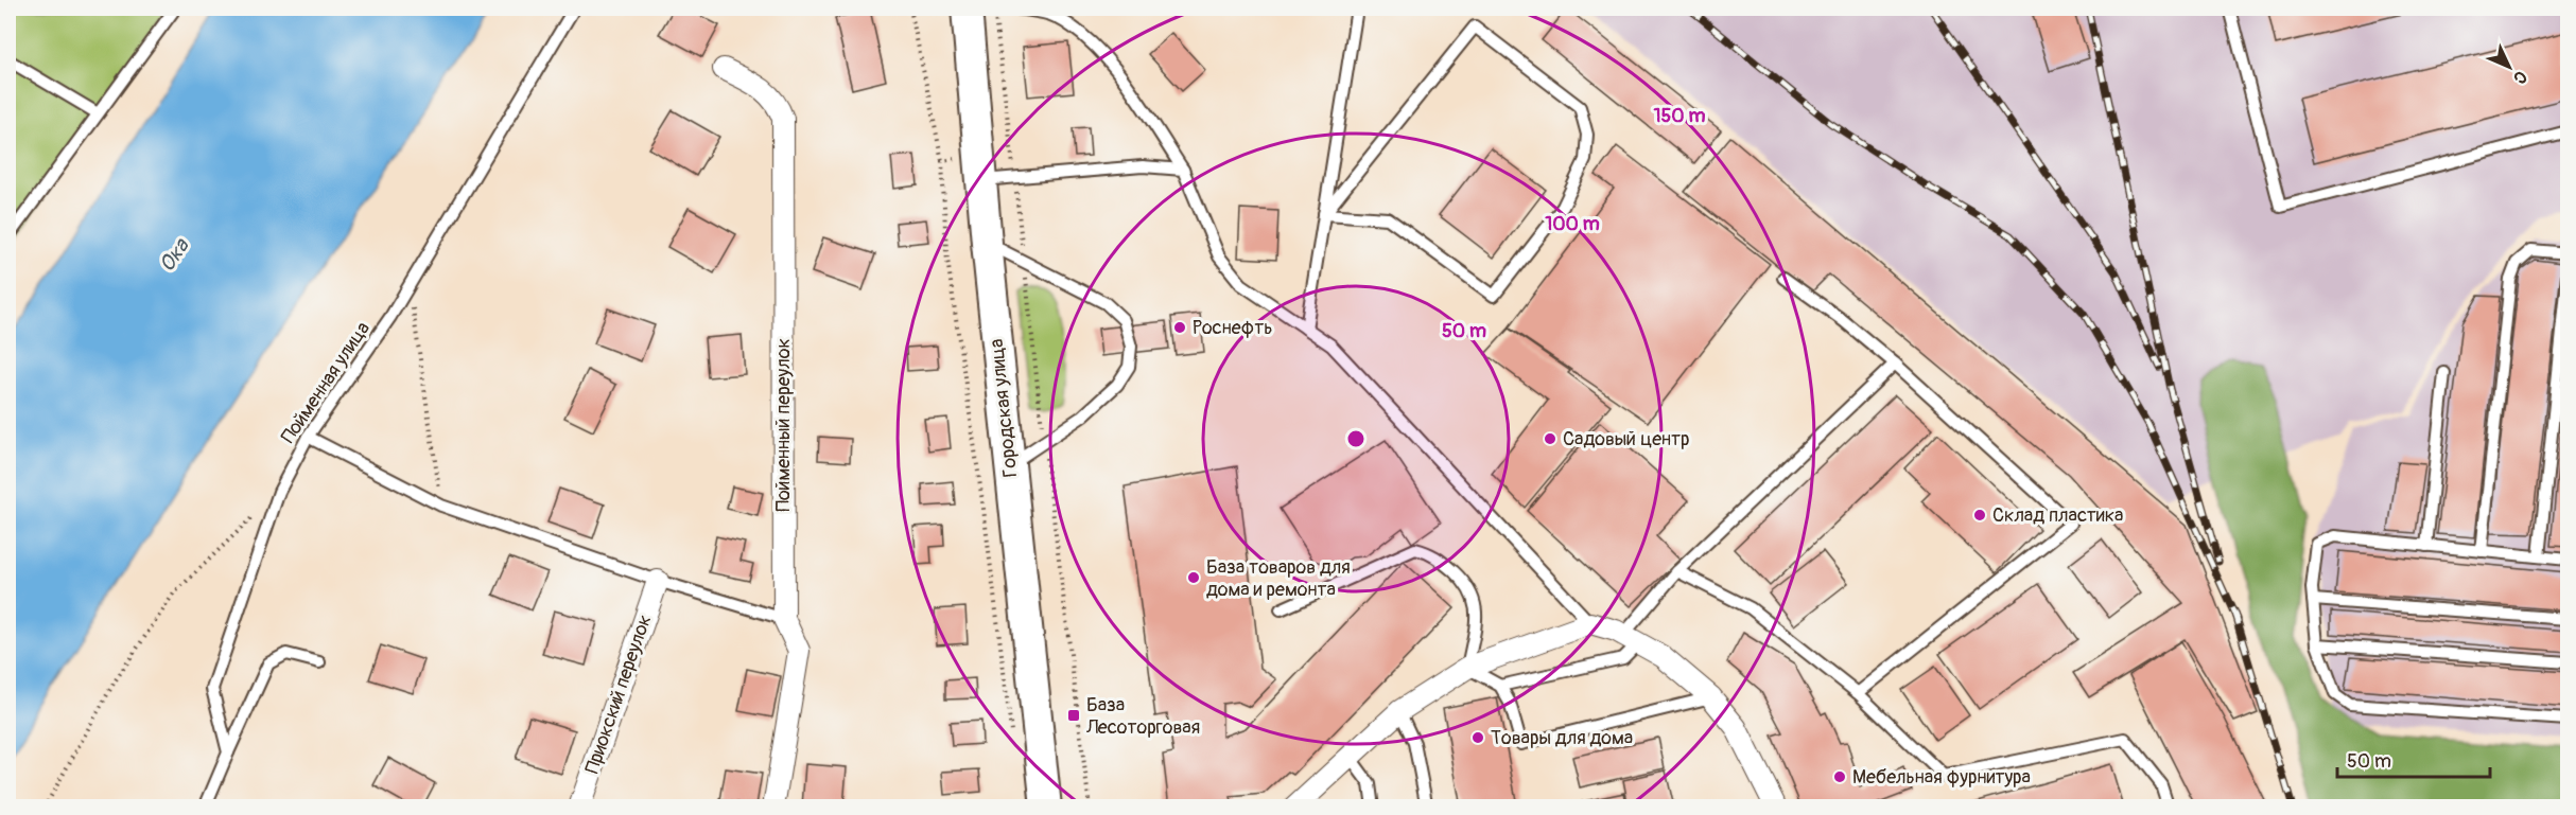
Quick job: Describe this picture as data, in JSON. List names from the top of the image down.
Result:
{
  "streets": {
    "main road": ["Городская улица"],
    "street": ["Пойменный переулок", "Приокский переулок"],
    "lane": ["Пойменная улица"]
  },
  "water": ["Ока"],
  "places": {
    "other": [
      "Роснефть",
      "Садовый центр",
      "Склад пластика",
      "База товаров для дома и ремонта",
      "Товары для дома",
      "Мебельная фурнитура"
    ],
    "transit": ["База Лесоторговая"]
  },
  "scale_bar": "50 m",
  "north": "bottom right",
  "rings": ["150 m", "100 m", "50 m"]
}
